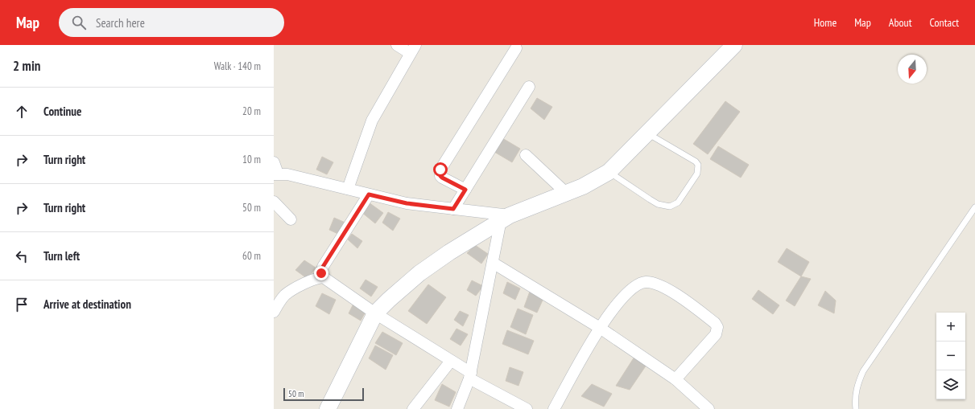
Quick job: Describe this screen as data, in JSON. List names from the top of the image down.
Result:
{
  "scale_bar": "50 m",
  "north": "bottom",
  "page": {
    "header": "Map",
    "search": "Search here",
    "nav": [
      "Home",
      "Map",
      "About",
      "Contact"
    ],
    "heading": ["2 min", "Walk · 140 m"],
    "list": [
      ["Continue", "20 m"],
      ["Turn right", "10 m"],
      ["Turn right", "50 m"],
      ["Turn left", "60 m"],
      "Arrive at destination"
    ],
    "map_buttons": ["+", "−"],
    "scale": "50 m"
  }
}
